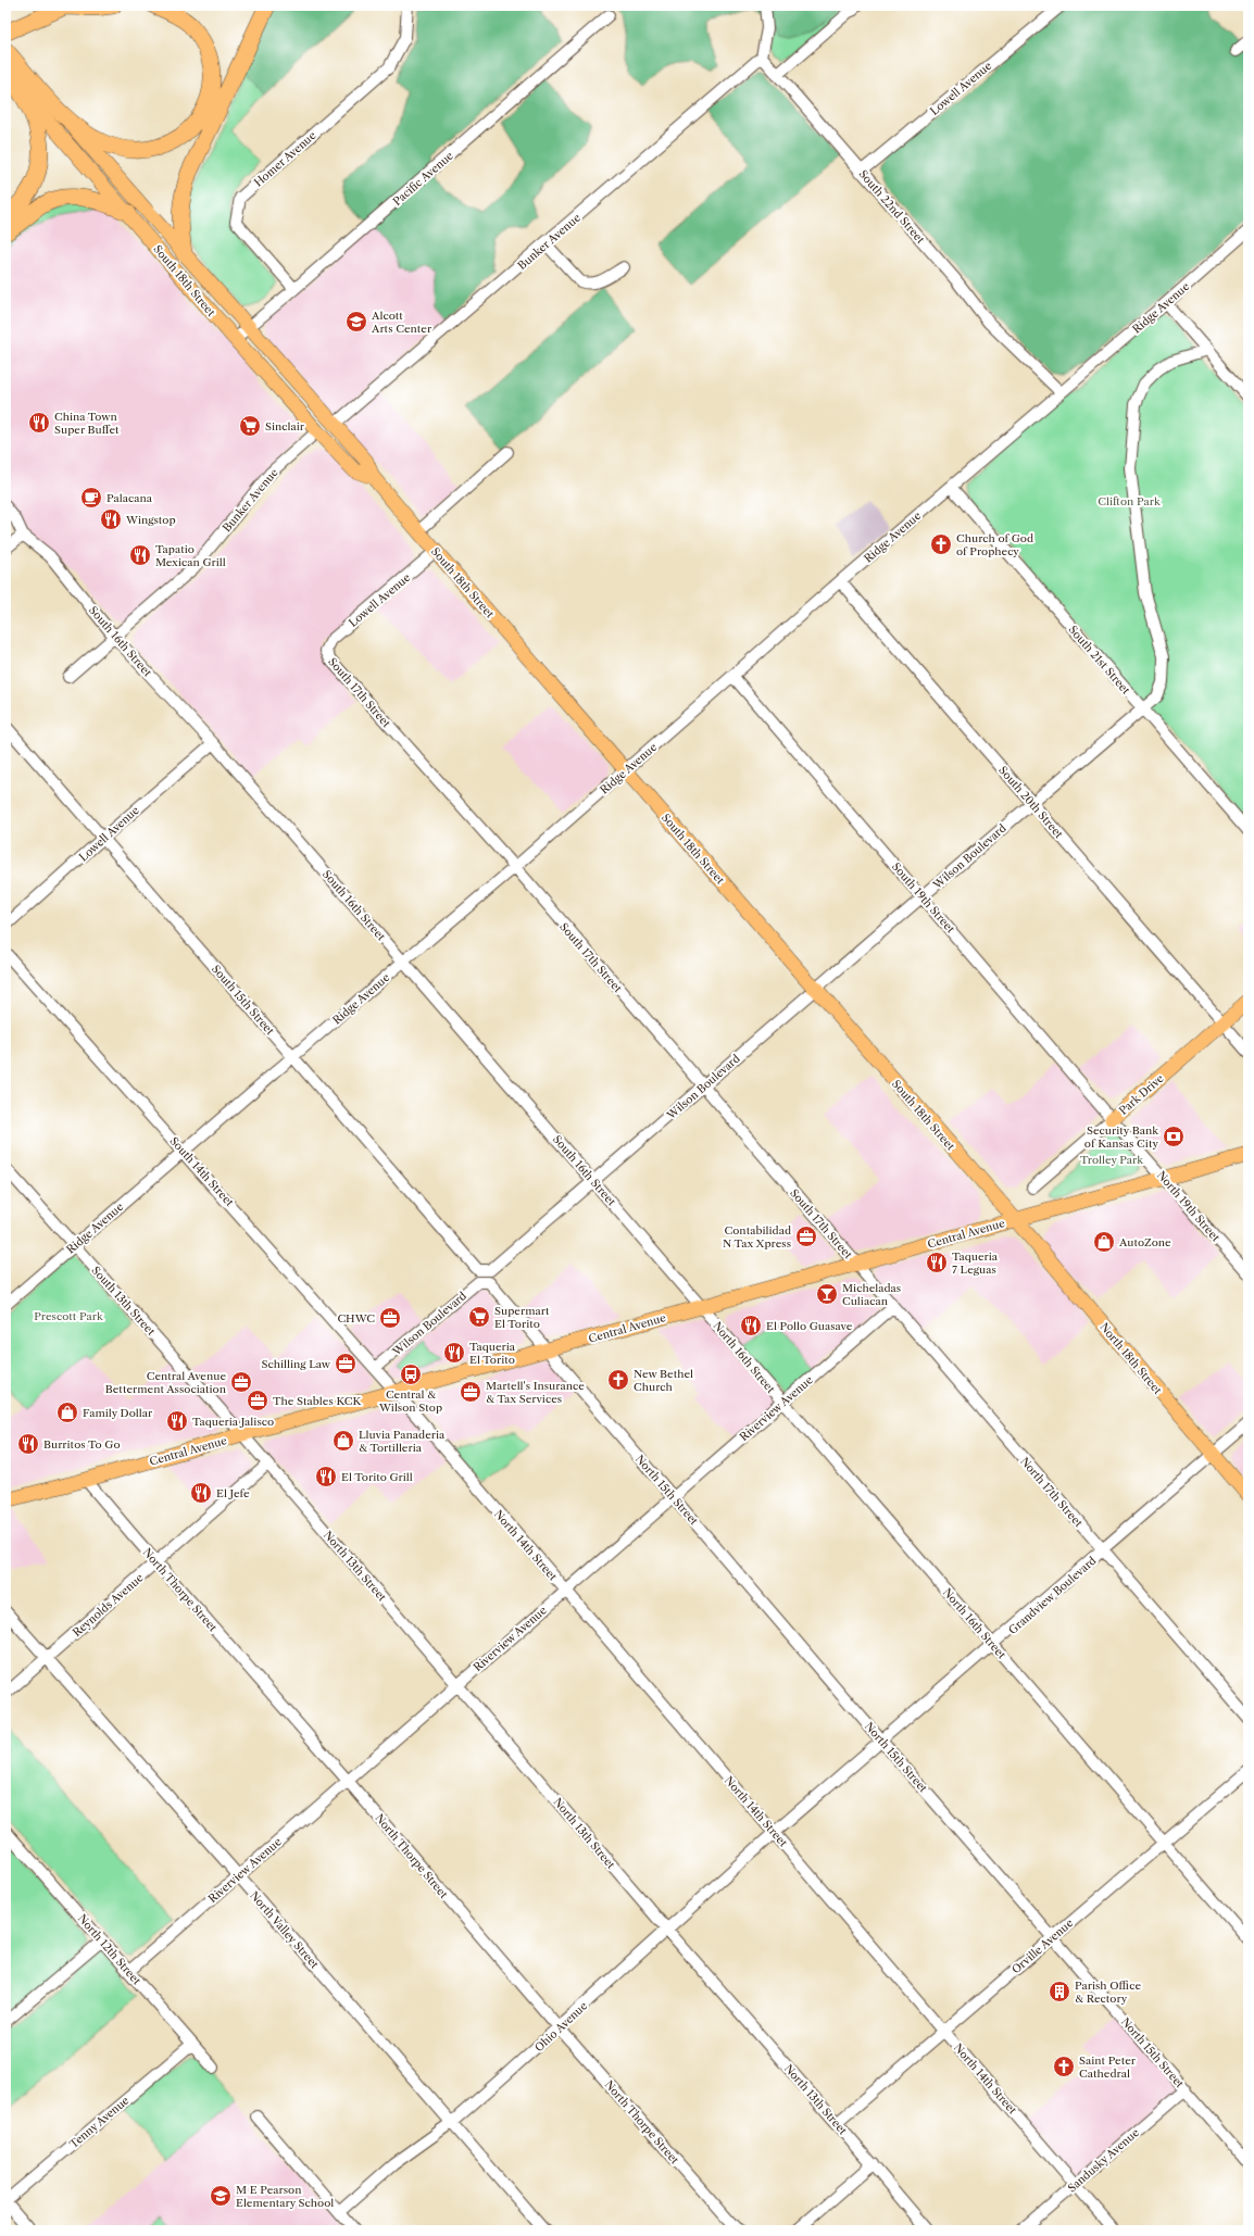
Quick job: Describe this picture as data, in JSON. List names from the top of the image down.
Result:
{
  "streets": {
    "highway": ["South 18th Street"],
    "main road": ["Park Drive", "Central Avenue", "North 18th Street"],
    "street": [
      "Lowell Avenue",
      "Homer Avenue",
      "Pacific Avenue",
      "South 22nd Street",
      "Bunker Avenue",
      "Ridge Avenue",
      "South 16th Street",
      "South 21st Street",
      "South 17th Street",
      "South 20th Street",
      "Wilson Boulevard",
      "South 19th Street",
      "South 15th Street",
      "South 14th Street",
      "North 19th Street",
      "South 13th Street",
      "North 16th Street",
      "Riverview Avenue",
      "North 15th Street",
      "North 17th Street",
      "North 14th Street",
      "North 13th Street",
      "North Thorpe Street",
      "Grandview Boulevard",
      "Reynolds Avenue",
      "North Valley Street",
      "Orville Avenue",
      "North 12th Street",
      "Ohio Avenue",
      "Tenny Avenue",
      "Sandusky Avenue"
    ]
  },
  "crossings": [
    ["Lowell Avenue", "South 22nd Street"],
    ["Lowell Avenue", "South 18th Street"],
    ["Lowell Avenue", "South 16th Street"],
    ["Lowell Avenue", "South 17th Street"],
    ["Lowell Avenue", "South 15th Street"],
    ["Homer Avenue", "Pacific Avenue"],
    ["Pacific Avenue", "South 18th Street"],
    ["South 22nd Street", "Bunker Avenue"],
    ["South 22nd Street", "Ridge Avenue"],
    ["Bunker Avenue", "South 18th Street"],
    ["Bunker Avenue", "South 16th Street"],
    ["South 18th Street", "Ridge Avenue"],
    ["South 18th Street", "Wilson Boulevard"],
    ["South 18th Street", "Central Avenue"],
    ["South 18th Street", "North 18th Street"],
    ["Ridge Avenue", "South 16th Street"],
    ["Ridge Avenue", "South 21st Street"],
    ["Ridge Avenue", "South 17th Street"],
    ["Ridge Avenue", "South 20th Street"],
    ["Ridge Avenue", "South 19th Street"],
    ["Ridge Avenue", "South 15th Street"],
    ["Ridge Avenue", "South 14th Street"],
    ["Ridge Avenue", "South 13th Street"],
    ["South 16th Street", "Wilson Boulevard"],
    ["South 16th Street", "Central Avenue"],
    ["South 16th Street", "North 16th Street"],
    ["South 21st Street", "Wilson Boulevard"],
    ["South 17th Street", "Wilson Boulevard"],
    ["South 17th Street", "Central Avenue"],
    ["South 17th Street", "North 17th Street"],
    ["South 20th Street", "Wilson Boulevard"],
    ["South 20th Street", "Park Drive"],
    ["Wilson Boulevard", "South 19th Street"],
    ["Wilson Boulevard", "South 15th Street"],
    ["Wilson Boulevard", "South 14th Street"],
    ["Wilson Boulevard", "Central Avenue"],
    ["Wilson Boulevard", "North 15th Street"],
    ["South 19th Street", "Park Drive"],
    ["South 19th Street", "North 19th Street"],
    ["Park Drive", "North 19th Street"],
    ["South 14th Street", "Central Avenue"],
    ["South 14th Street", "North 14th Street"],
    ["North 19th Street", "Central Avenue"],
    ["Central Avenue", "South 13th Street"],
    ["Central Avenue", "North 16th Street"],
    ["Central Avenue", "North 18th Street"],
    ["Central Avenue", "North 15th Street"],
    ["Central Avenue", "North 17th Street"],
    ["Central Avenue", "North 14th Street"],
    ["Central Avenue", "North 13th Street"],
    ["Central Avenue", "North Thorpe Street"],
    ["South 13th Street", "North 13th Street"],
    ["North 16th Street", "Riverview Avenue"],
    ["North 16th Street", "Grandview Boulevard"],
    ["North 16th Street", "Orville Avenue"],
    ["North 18th Street", "Grandview Boulevard"],
    ["Riverview Avenue", "North 15th Street"],
    ["Riverview Avenue", "North 17th Street"],
    ["Riverview Avenue", "North 14th Street"],
    ["Riverview Avenue", "North 13th Street"],
    ["Riverview Avenue", "North Thorpe Street"],
    ["Riverview Avenue", "North Valley Street"],
    ["Riverview Avenue", "North 12th Street"],
    ["North 15th Street", "Grandview Boulevard"],
    ["North 15th Street", "Orville Avenue"],
    ["North 15th Street", "Sandusky Avenue"],
    ["North 17th Street", "Grandview Boulevard"],
    ["North 14th Street", "Grandview Boulevard"],
    ["North 14th Street", "Orville Avenue"],
    ["North 14th Street", "Ohio Avenue"],
    ["North 14th Street", "Sandusky Avenue"],
    ["North 13th Street", "Reynolds Avenue"],
    ["North 13th Street", "Orville Avenue"],
    ["North 13th Street", "Ohio Avenue"],
    ["North Thorpe Street", "Reynolds Avenue"],
    ["North Thorpe Street", "Ohio Avenue"],
    ["Grandview Boulevard", "Ohio Avenue"],
    ["Reynolds Avenue", "North Valley Street"],
    ["North Valley Street", "Ohio Avenue"],
    ["North 12th Street", "Tenny Avenue"]
  ],
  "parks": ["Clifton Park", "Trolley Park", "Prescott Park"],
  "places": {
    "school or university": ["Alcott Arts Center", "M E Pearson Elementary School"],
    "restaurant": [
      "China Town Super Buffet",
      "Wingstop",
      "Tapatio Mexican Grill",
      "Taqueria 7 Leguas",
      "El Pollo Guasave",
      "Taqueria El Torito",
      "Taqueria Jalisco",
      "Burritos To Go",
      "El Torito Grill",
      "El Jefe"
    ],
    "supermarket": ["Sinclair", "Supermart El Torito"],
    "cafe": ["Palacana"],
    "church": ["Church of God of Prophecy", "New Bethel Church", "Saint Peter Cathedral"],
    "bank": ["Security Bank of Kansas City"],
    "office": [
      "Contabilidad N Tax Xpress",
      "CHWC",
      "Schilling Law",
      "Central Avenue Betterment Association",
      "Martell's Insurance & Tax Services",
      "The Stables KCK"
    ],
    "shop": ["AutoZone", "Family Dollar", "Lluvia Panaderia & Tortilleria"],
    "bar": ["Micheladas Culiacan"],
    "bus stop": ["Central & Wilson Stop"],
    "building": ["Parish Office & Rectory"]
  }
}
